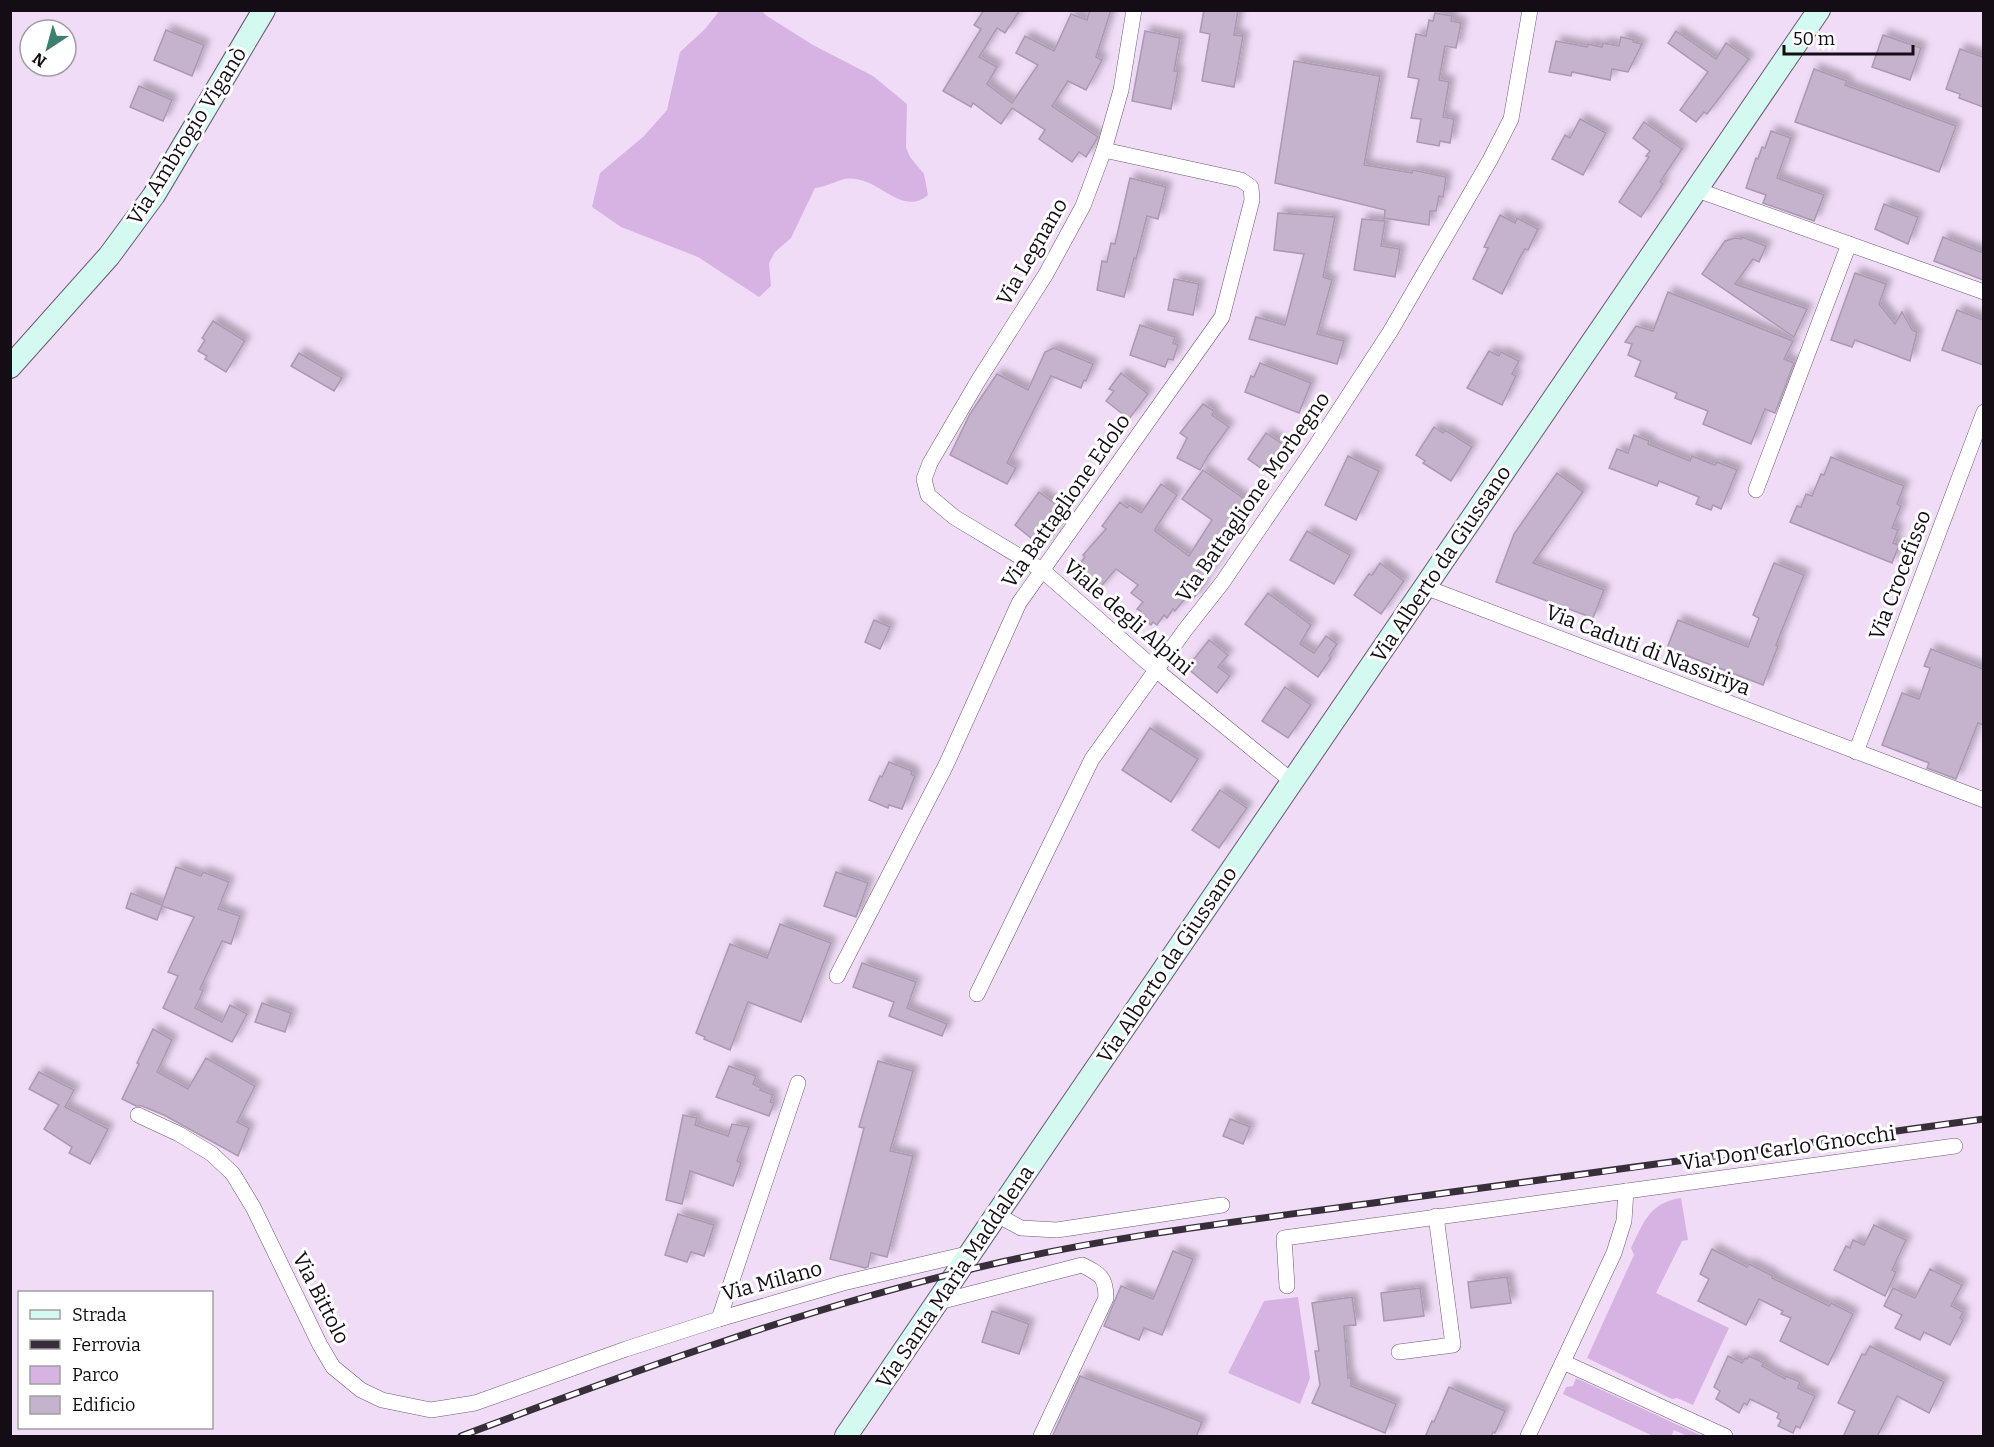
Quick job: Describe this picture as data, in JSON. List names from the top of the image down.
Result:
{
  "streets": {
    "street": [
      "Via Ambrogio Viganò",
      "Via Legnano",
      "Via Battaglione Morbegno",
      "Via Battaglione Edolo",
      "Via Alberto da Giussano",
      "Via Crocefisso",
      "Viale degli Alpini",
      "Via Caduti di Nassiriya",
      "Via Don Carlo Gnocchi",
      "Via Santa Maria Maddalena",
      "Via Milano",
      "Via Bittolo"
    ]
  },
  "crossings": [
    ["Via Legnano", "Via Battaglione Edolo"],
    ["Via Legnano", "Viale degli Alpini"],
    ["Via Battaglione Morbegno", "Viale degli Alpini"],
    ["Via Battaglione Edolo", "Viale degli Alpini"],
    ["Via Alberto da Giussano", "Viale degli Alpini"],
    ["Via Alberto da Giussano", "Via Caduti di Nassiriya"],
    ["Via Alberto da Giussano", "Via Santa Maria Maddalena"],
    ["Via Crocefisso", "Via Caduti di Nassiriya"],
    ["Via Santa Maria Maddalena", "Via Milano"],
    ["Via Milano", "Via Bittolo"]
  ],
  "legend": [
    "Strada",
    "Ferrovia",
    "Parco",
    "Edificio"
  ],
  "scale_bar": "50 m",
  "north": "bottom left"
}
